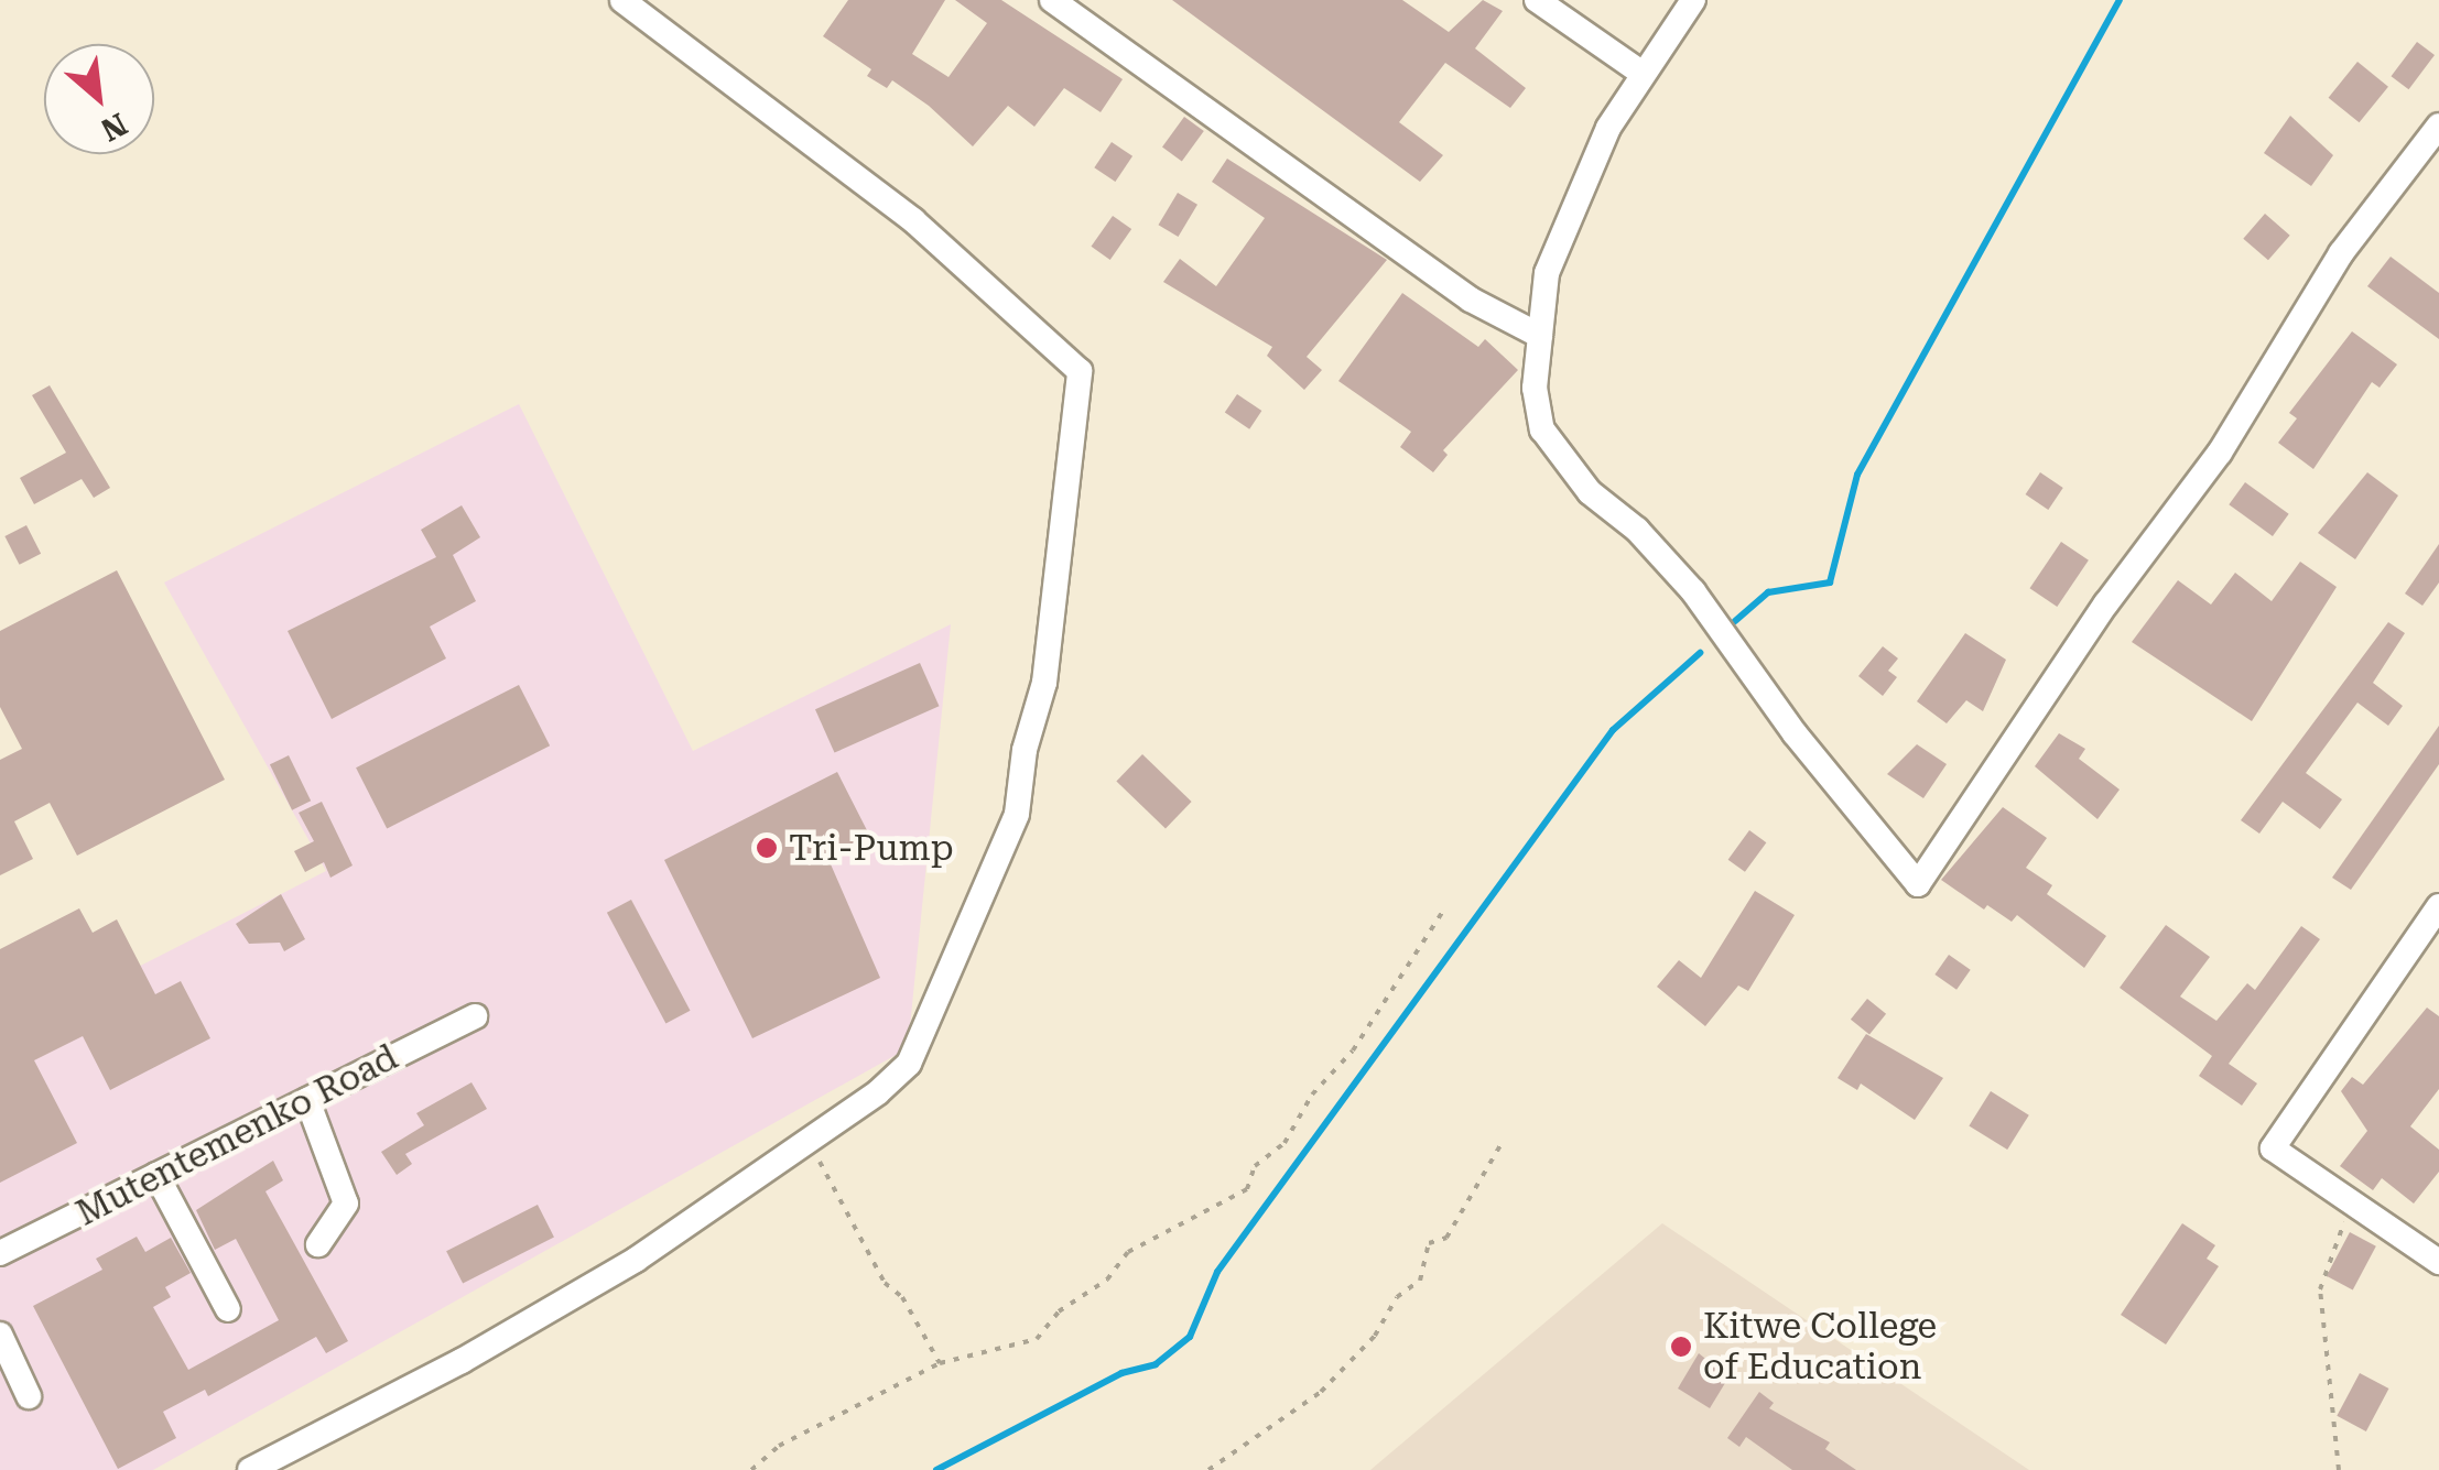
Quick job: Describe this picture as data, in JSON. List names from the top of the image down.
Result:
{
  "streets": {
    "street": ["Mutentemenko Road"]
  },
  "places": ["Tri-Pump", "Kitwe College of Education"],
  "north": "bottom right"
}
